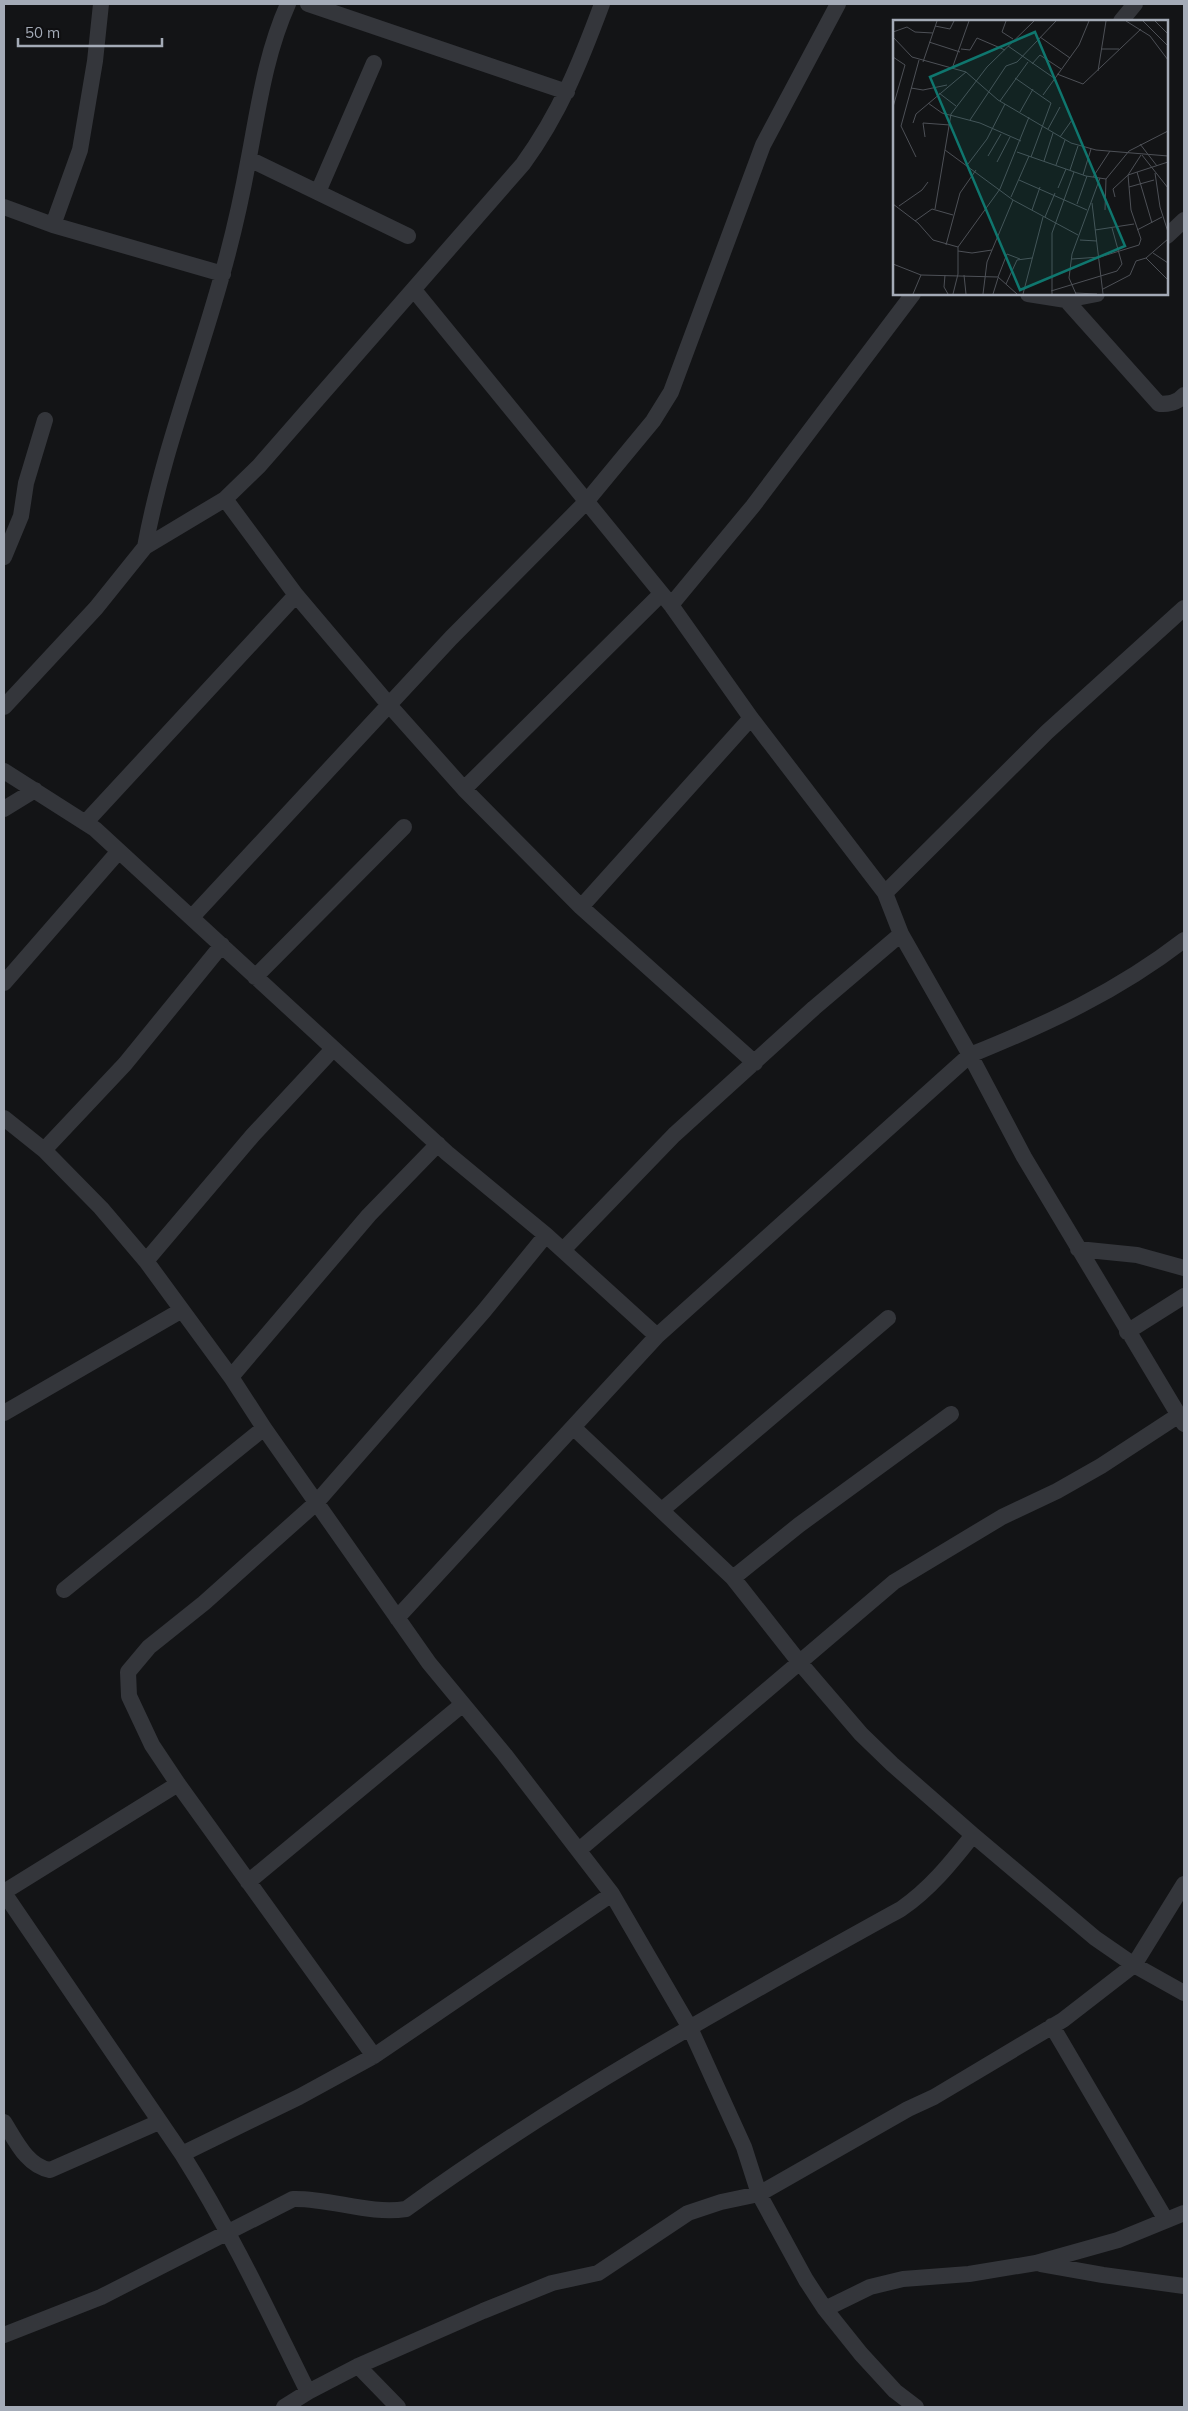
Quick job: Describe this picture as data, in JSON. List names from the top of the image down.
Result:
{
  "scale_bar": "50 m"
}
